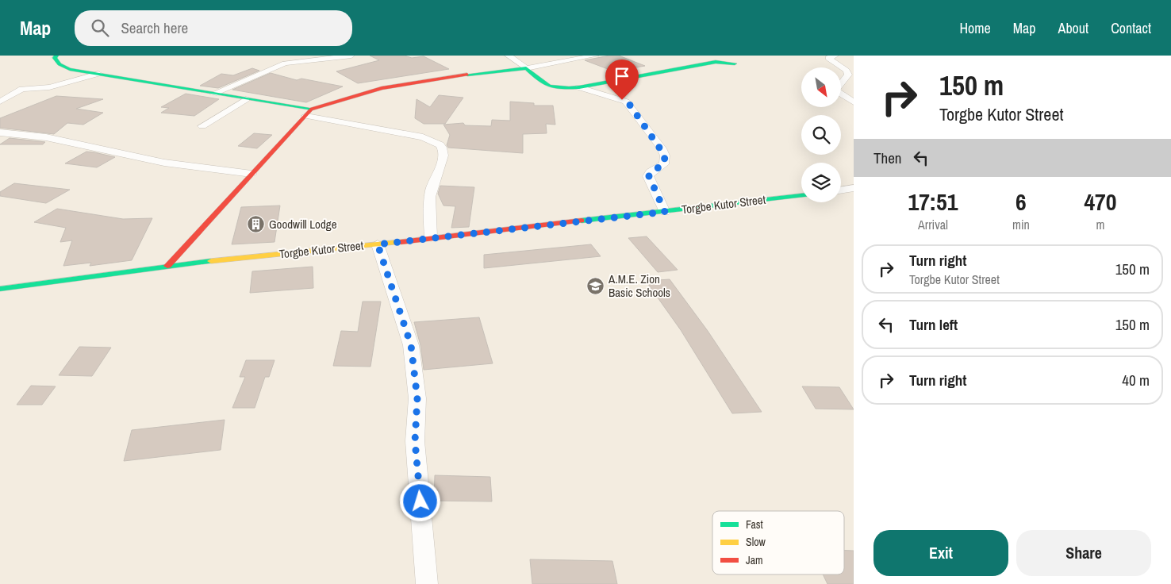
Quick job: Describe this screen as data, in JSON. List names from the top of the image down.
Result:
{
  "streets": {
    "street": ["Torgbe Kutor Street"]
  },
  "places": {
    "building": ["Goodwill Lodge"],
    "school or university": ["A.M.E. Zion Basic Schools"]
  },
  "legend": ["Fast", "Slow", "Jam"],
  "north": "bottom right",
  "page": {
    "header": "Map",
    "search": "Search here",
    "nav": [
      "Home",
      "Map",
      "About",
      "Contact"
    ],
    "turn": ["150 m", "Torgbe Kutor Street"],
    "then": "Then",
    "eta": [
      "17:51",
      "Arrival",
      "6",
      "min",
      "470",
      "m"
    ],
    "list": [
      {
        "name": "Turn right",
        "note": "Torgbe Kutor Street",
        "value": "150 m"
      },
      {
        "name": "Turn left",
        "value": "150 m"
      },
      {
        "name": "Turn right",
        "value": "40 m"
      }
    ],
    "buttons": ["Exit", "Share"]
  }
}
